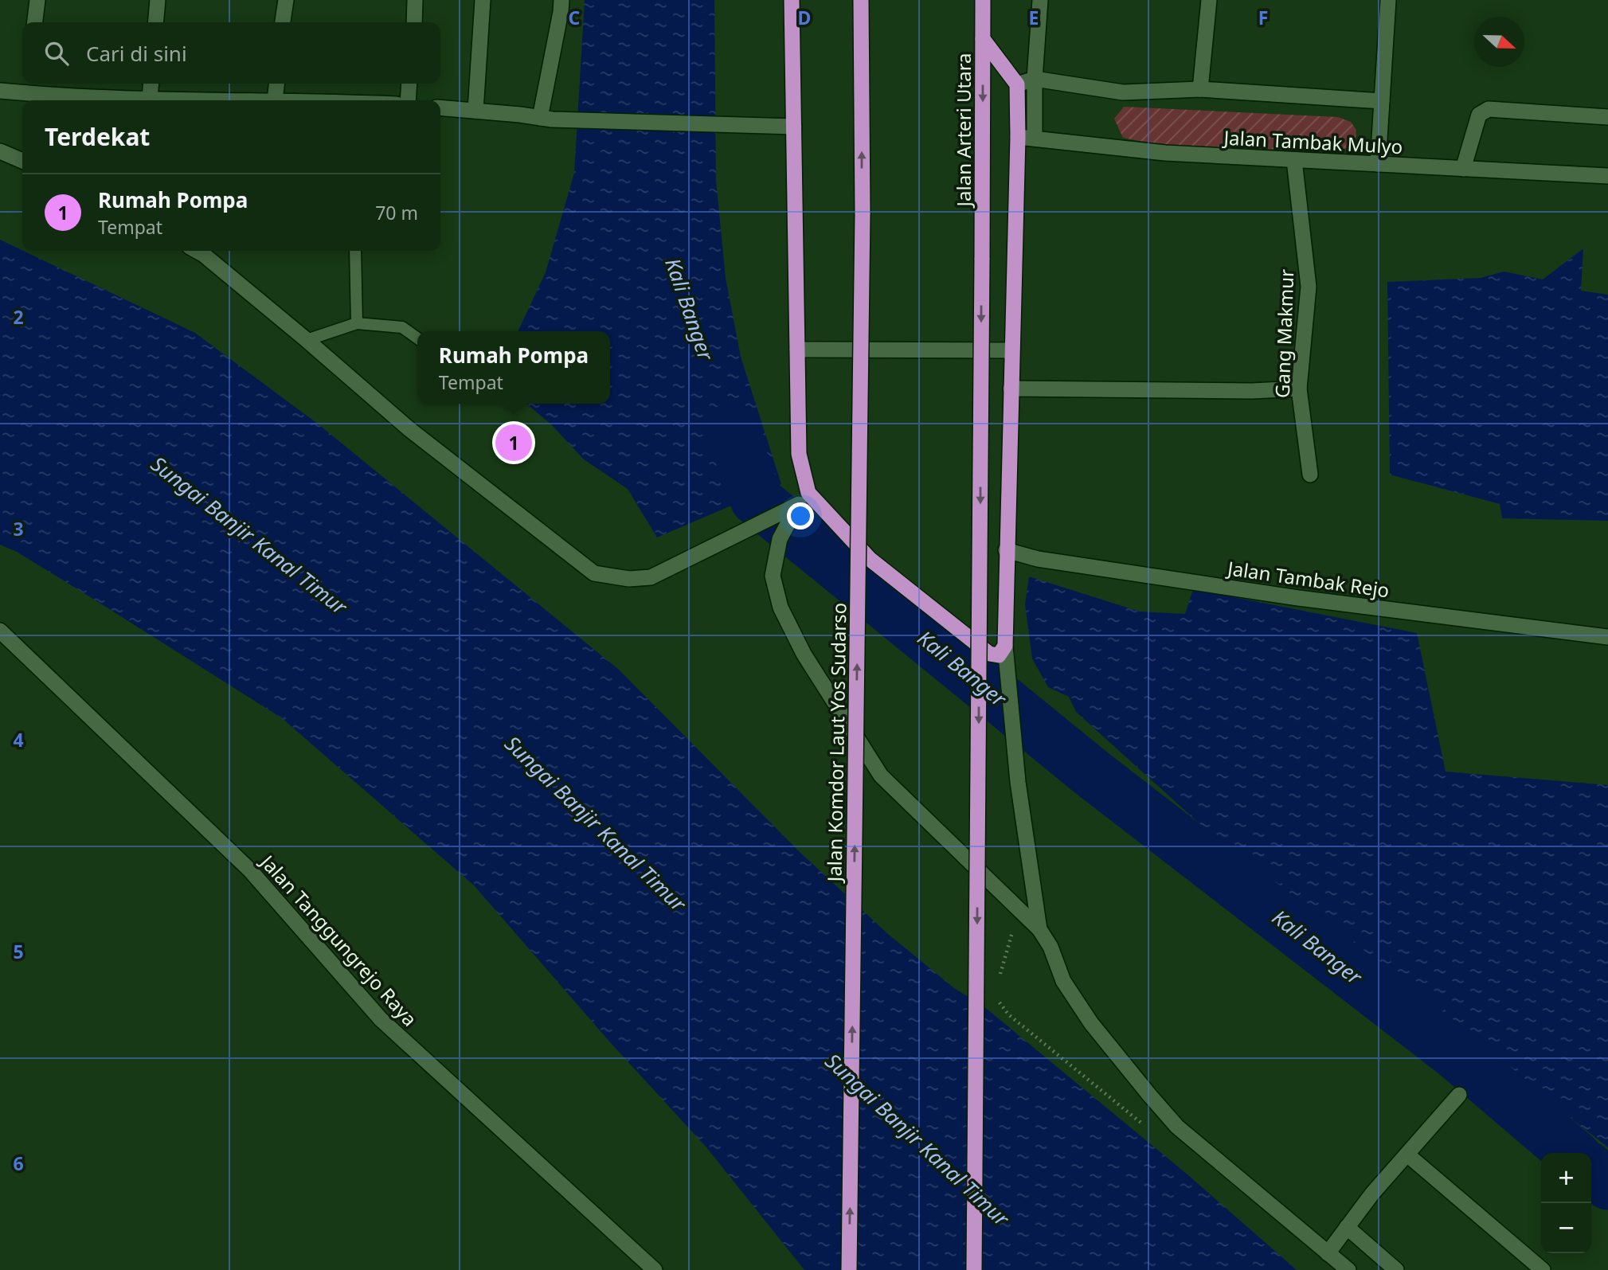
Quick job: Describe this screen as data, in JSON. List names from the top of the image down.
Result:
{
  "streets": {
    "highway": ["Jalan Arteri Utara", "Jalan Komdor Laut Yos Sudarso"],
    "street": [
      "Jalan Tambak Mulyo",
      "Gang Makmur",
      "Jalan Tambak Rejo",
      "Jalan Tanggungrejo Raya"
    ]
  },
  "crossings": [
    ["Jalan Tambak Mulyo", "Gang Makmur"]
  ],
  "water": ["Kali Banger", "Sungai Banjir Kanal Timur"],
  "north": "right",
  "page": {
    "search": "Cari di sini",
    "heading": "Terdekat",
    "list": [
      {
        "mark": "1",
        "name": "Rumah Pompa",
        "note": "Tempat",
        "value": "70 m"
      }
    ],
    "popup": ["Rumah Pompa", "Tempat"],
    "pins": "1",
    "map_buttons": ["+", "−"]
  },
  "grid": {
    "columns": [
      "C",
      "D",
      "E",
      "F"
    ],
    "rows": [
      "2",
      "3",
      "4",
      "5",
      "6"
    ]
  }
}
